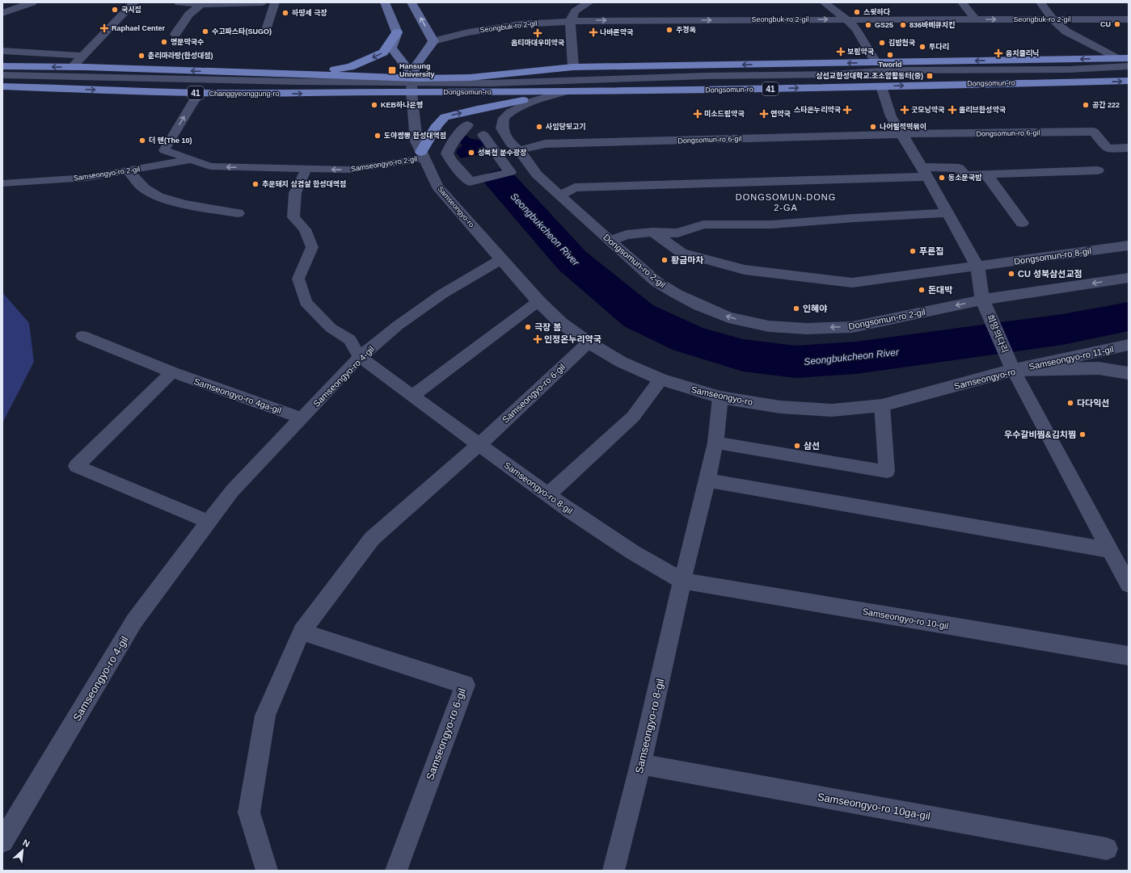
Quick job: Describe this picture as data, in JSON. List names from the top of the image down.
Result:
{
  "streets": {
    "main road": ["Dongsomun-ro", "41", "Changgyeonggung-ro"],
    "street": [
      "Seongbuk-ro 2-gil",
      "Dongsomun-ro 6-gil",
      "Samseongyo-ro",
      "Dongsomun-ro 8-gil",
      "Dongsomun-ro 2-gil",
      "희망의다리",
      "Samseongyo-ro 11-gil"
    ],
    "lane": [
      "Samseongyo-ro 2-gil",
      "Samseongyo-ro 4-gil",
      "Samseongyo-ro 6-gil",
      "Samseongyo-ro 4ga-gil",
      "Samseongyo-ro 8-gil",
      "Samseongyo-ro 10-gil",
      "Samseongyo-ro 10ga-gil"
    ]
  },
  "crossings": [
    ["Seongbuk-ro 2-gil", "Dongsomun-ro"],
    ["Dongsomun-ro", "41"],
    ["Dongsomun-ro", "Changgyeonggung-ro"],
    ["Dongsomun-ro", "Samseongyo-ro"],
    ["Dongsomun-ro", "Dongsomun-ro 2-gil"],
    ["Changgyeonggung-ro", "Samseongyo-ro 2-gil"],
    ["Dongsomun-ro 6-gil", "Dongsomun-ro 2-gil"],
    ["Samseongyo-ro 2-gil", "Samseongyo-ro"],
    ["Samseongyo-ro", "희망의다리"],
    ["Samseongyo-ro", "Samseongyo-ro 11-gil"],
    ["Samseongyo-ro", "Samseongyo-ro 4-gil"],
    ["Samseongyo-ro", "Samseongyo-ro 6-gil"],
    ["Samseongyo-ro", "Samseongyo-ro 8-gil"],
    ["Dongsomun-ro 2-gil", "희망의다리"],
    ["희망의다리", "Samseongyo-ro 11-gil"],
    ["Samseongyo-ro 4-gil", "Samseongyo-ro 4ga-gil"],
    ["Samseongyo-ro 6-gil", "Samseongyo-ro 8-gil"],
    ["Samseongyo-ro 8-gil", "Samseongyo-ro 10-gil"],
    ["Samseongyo-ro 8-gil", "Samseongyo-ro 10ga-gil"]
  ],
  "districts": ["DONGSOMUN-DONG 2-GA"],
  "water": ["Seongbukcheon River"],
  "places": {
    "other": [
      "국시집",
      "스윗하다",
      "하땅세 극장",
      "CU",
      "GS25",
      "836바베큐치킨",
      "주경옥",
      "수고파스타(SUGO)",
      "명문막국수",
      "김밥천국",
      "투다리",
      "Tworld",
      "춘리마라탕(한성대점)",
      "KEB하나은행",
      "공간 222",
      "사임당뒷고기",
      "나어릴적떡볶이",
      "도야짬뽕 한성대역점",
      "더 텐(The 10)",
      "성북천 분수광장",
      "동소문국밥",
      "추운돼지 삼겹살 한성대역점",
      "푸른집",
      "황금마차",
      "CU 성북삼선교점",
      "돈대박",
      "인혜야",
      "극장 봄",
      "다다익선",
      "우수갈비찜&김치찜",
      "삼선"
    ],
    "health": [
      "Raphael Center",
      "나바론약국",
      "옵티마대우미약국",
      "보림약국",
      "음치클리닉",
      "스타온누리약국",
      "굿모닝약국",
      "올리브한성약국",
      "미소드림약국",
      "연약국",
      "인정온누리약국"
    ],
    "transit": ["Hansung University", "삼선교한성대학교.조소암활동터(중)"]
  },
  "north": "top right"
}
